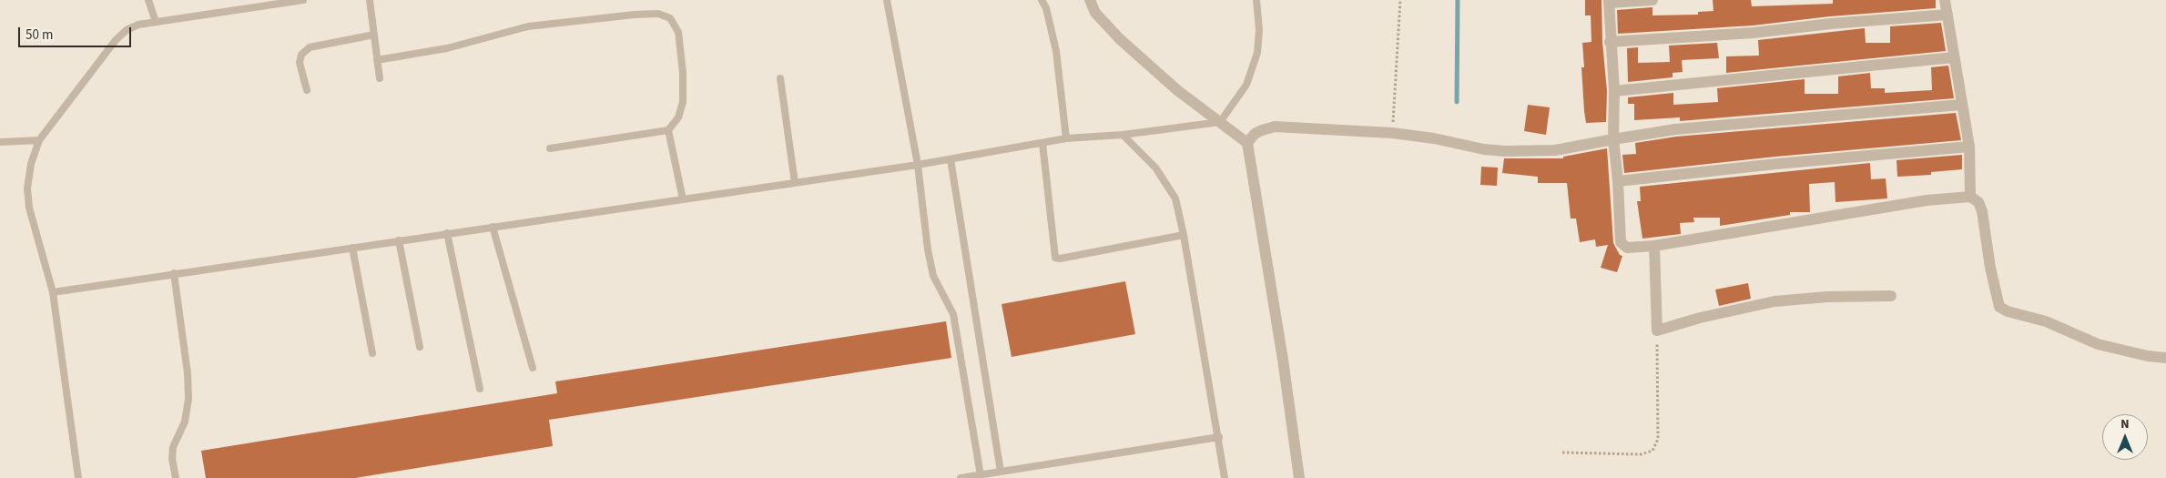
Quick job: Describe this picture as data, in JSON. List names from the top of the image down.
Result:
{
  "scale_bar": "50 m",
  "north": "top"
}
